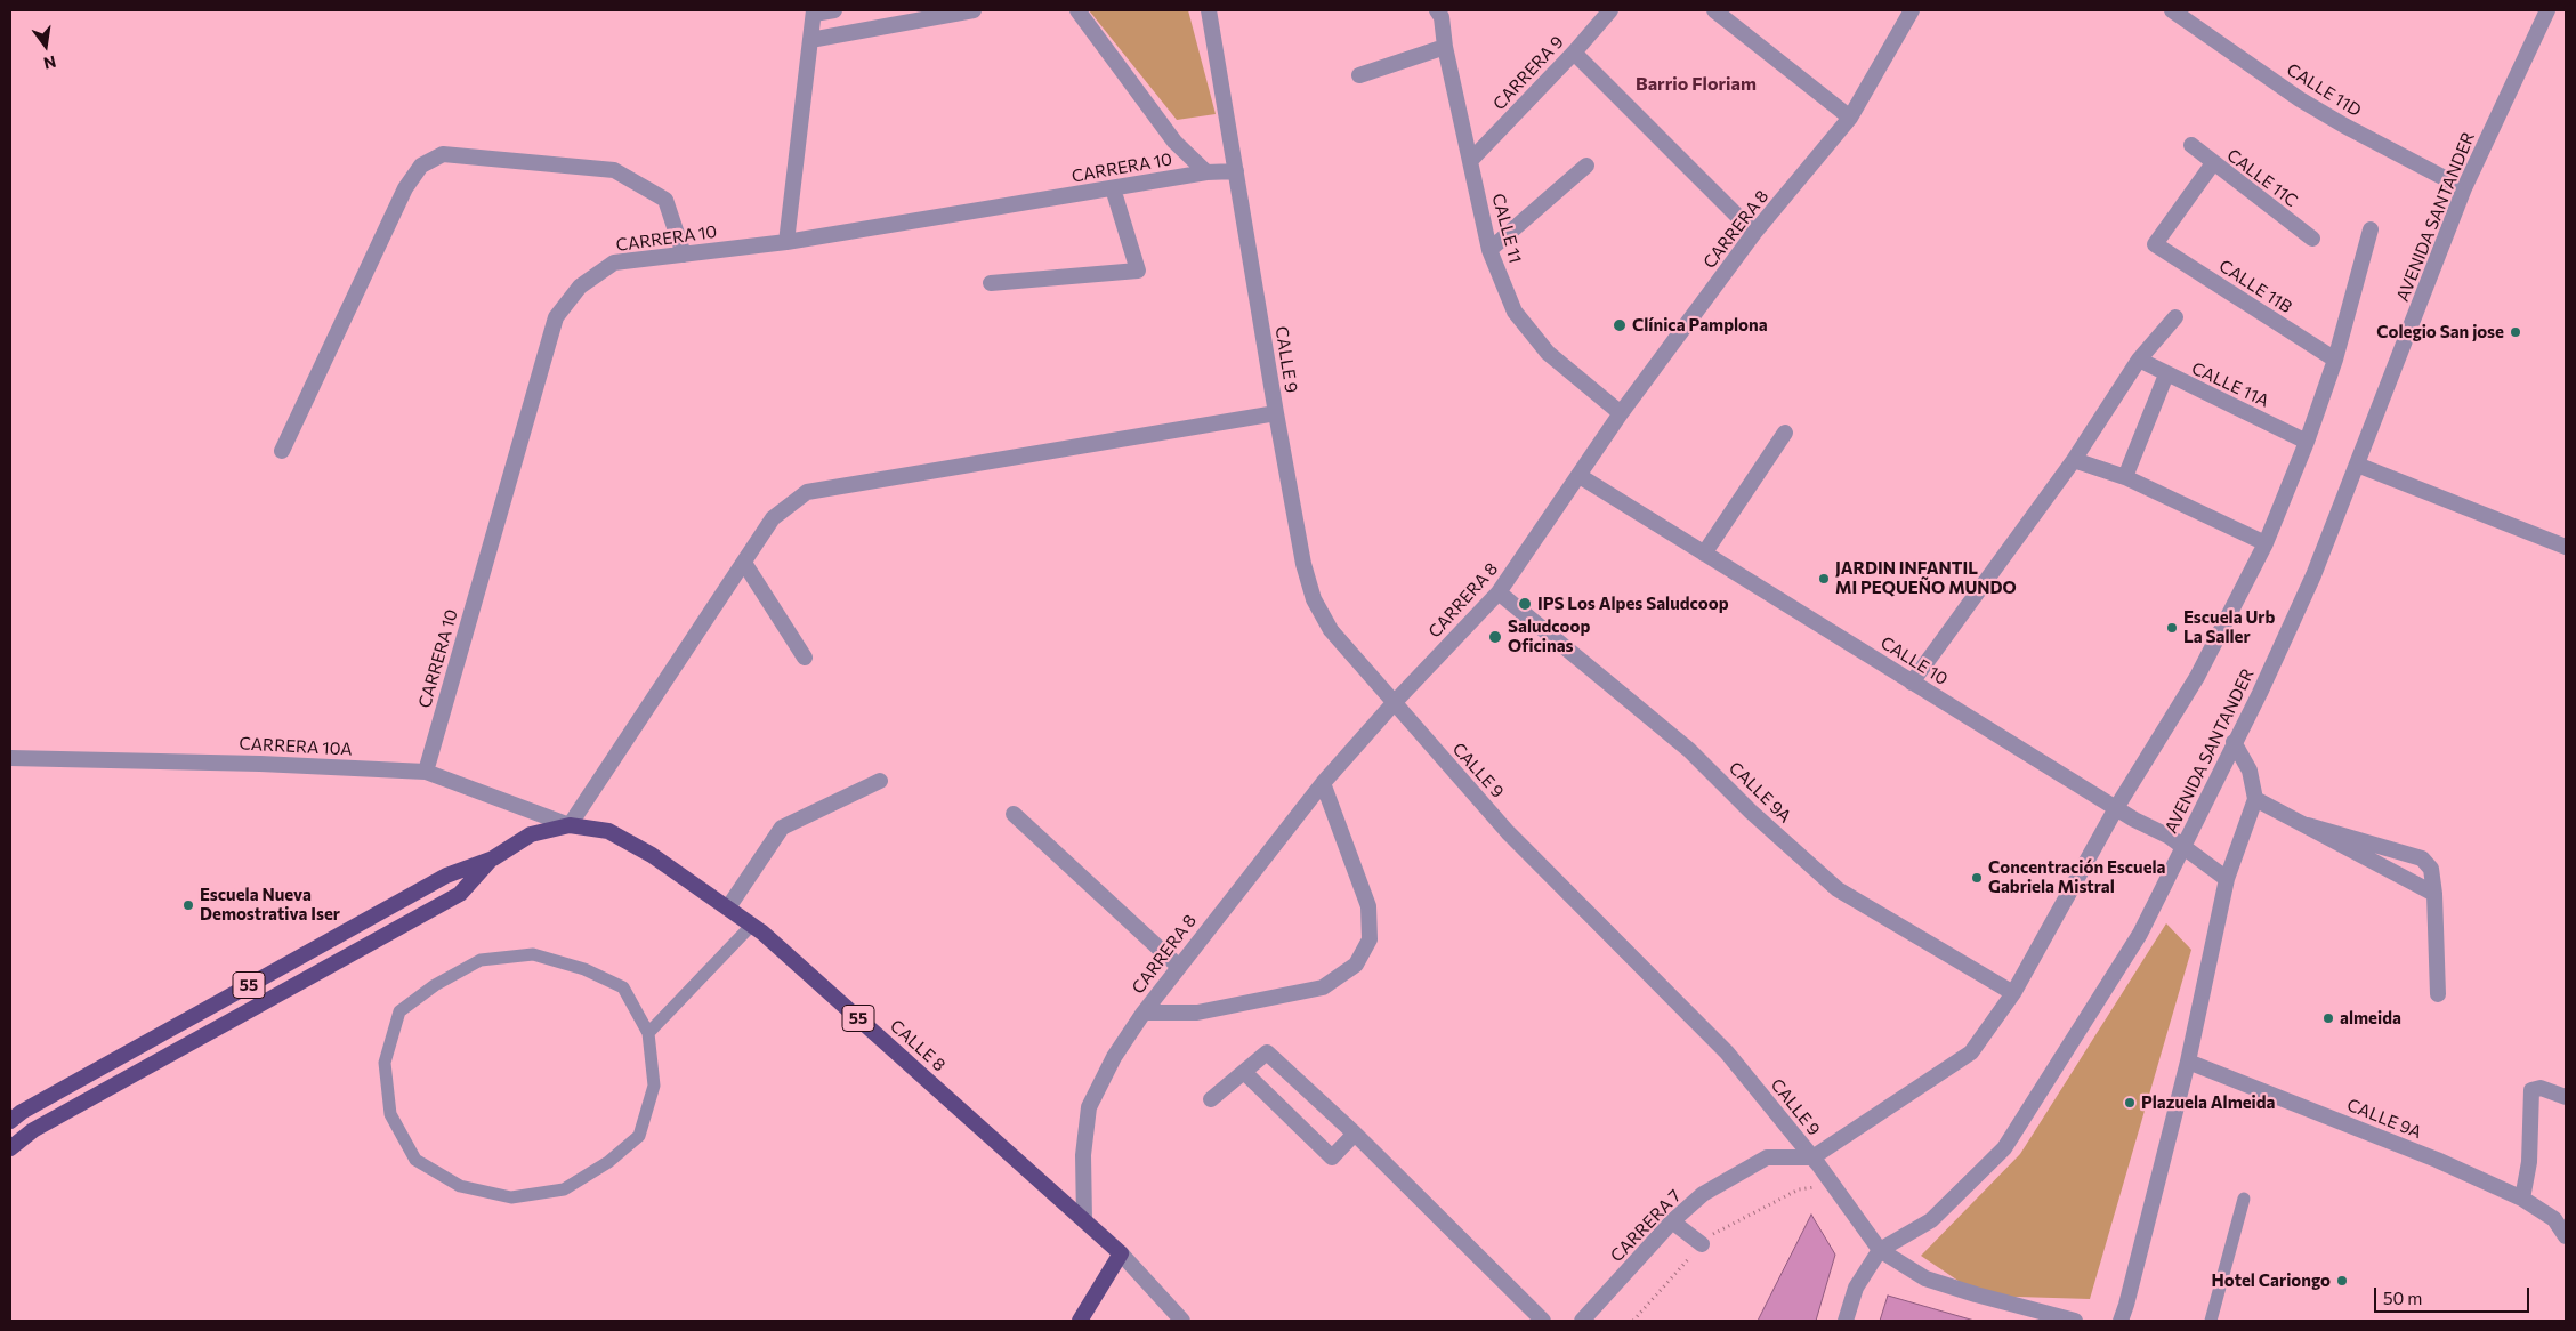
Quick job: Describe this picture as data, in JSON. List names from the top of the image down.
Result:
{
  "streets": {
    "highway": ["55", "CALLE 8"],
    "street": [
      "CARRERA 9",
      "CALLE 11D",
      "CARRERA 10",
      "CALLE 11C",
      "AVENIDA SANTANDER",
      "CALLE 11",
      "CARRERA 8",
      "CALLE 11B",
      "CALLE 9",
      "CALLE 11A",
      "CALLE 10",
      "CARRERA 10A",
      "CALLE 9A",
      "CARRERA 7"
    ]
  },
  "crossings": [
    ["CARRERA 9", "CALLE 11"],
    ["CALLE 11D", "AVENIDA SANTANDER"],
    ["CARRERA 10", "CALLE 9"],
    ["CARRERA 10", "CARRERA 10A"],
    ["CALLE 11C", "CALLE 11B"],
    ["AVENIDA SANTANDER", "CALLE 9"],
    ["AVENIDA SANTANDER", "CALLE 10"],
    ["CALLE 11", "CARRERA 8"],
    ["CARRERA 8", "CALLE 9"],
    ["CARRERA 8", "CALLE 10"],
    ["CARRERA 8", "CALLE 9A"],
    ["CARRERA 8", "CALLE 8"],
    ["CALLE 9", "CARRERA 7"],
    ["CARRERA 10A", "55"],
    ["CARRERA 10A", "CALLE 8"],
    ["55", "CALLE 8"]
  ],
  "districts": ["Barrio Floriam"],
  "places": [
    "Clínica Pamplona",
    "Colegio San jose",
    "JARDIN INFANTIL MI PEQUEÑO MUNDO",
    "IPS Los Alpes Saludcoop",
    "Escuela Urb La Saller",
    "Saludcoop Oficinas",
    "Concentración Escuela Gabriela Mistral",
    "Escuela Nueva Demostrativa Iser",
    "almeida",
    "Plazuela Almeida",
    "Hotel Cariongo"
  ],
  "scale_bar": "50 m",
  "north": "bottom"
}
